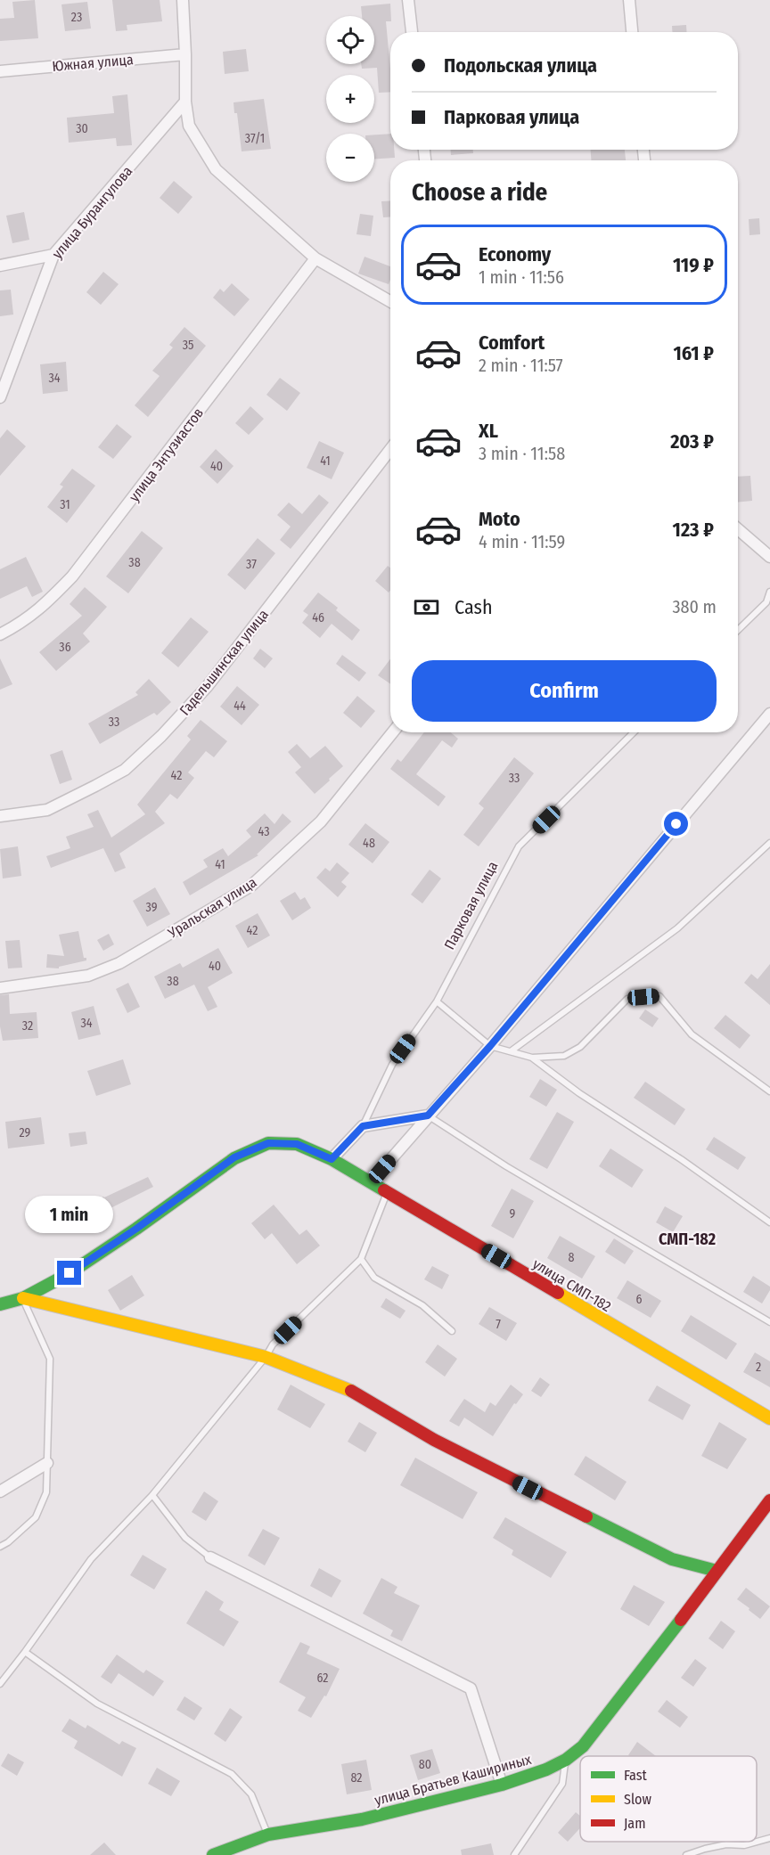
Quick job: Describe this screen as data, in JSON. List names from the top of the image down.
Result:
{
  "streets": {
    "street": [
      "Южная улица",
      "улица Бурангулова",
      "улица Энтузиастов",
      "Гадельшинская улица",
      "Уральская улица",
      "улица СМП-182",
      "улица Братьев Кашириных"
    ],
    "lane": ["Парковая улица"]
  },
  "districts": ["СМП-182"],
  "house_numbers": [
    "23",
    "30",
    "37/1",
    "35",
    "34",
    "41",
    "40",
    "31",
    "38",
    "37",
    "46",
    "36",
    "44",
    "33",
    "42",
    "33",
    "43",
    "48",
    "41",
    "39",
    "42",
    "40",
    "38",
    "34",
    "32",
    "29",
    "9",
    "8",
    "6",
    "7",
    "2",
    "62",
    "80",
    "82"
  ],
  "legend": ["Fast", "Slow", "Jam"],
  "page": {
    "map_buttons": ["+", "−"],
    "banner": ["Подольская улица", "Парковая улица"],
    "heading": "Choose a ride",
    "list": [
      {
        "name": "Economy",
        "note": "1 min · 11:56",
        "value": "119 ₽"
      },
      {
        "name": "Comfort",
        "note": "2 min · 11:57",
        "value": "161 ₽"
      },
      {
        "name": "XL",
        "note": "3 min · 11:58",
        "value": "203 ₽"
      },
      {
        "name": "Moto",
        "note": "4 min · 11:59",
        "value": "123 ₽"
      }
    ],
    "pay": ["Cash", "380 m"],
    "buttons": "Confirm",
    "bubble": "1 min"
  }
}
